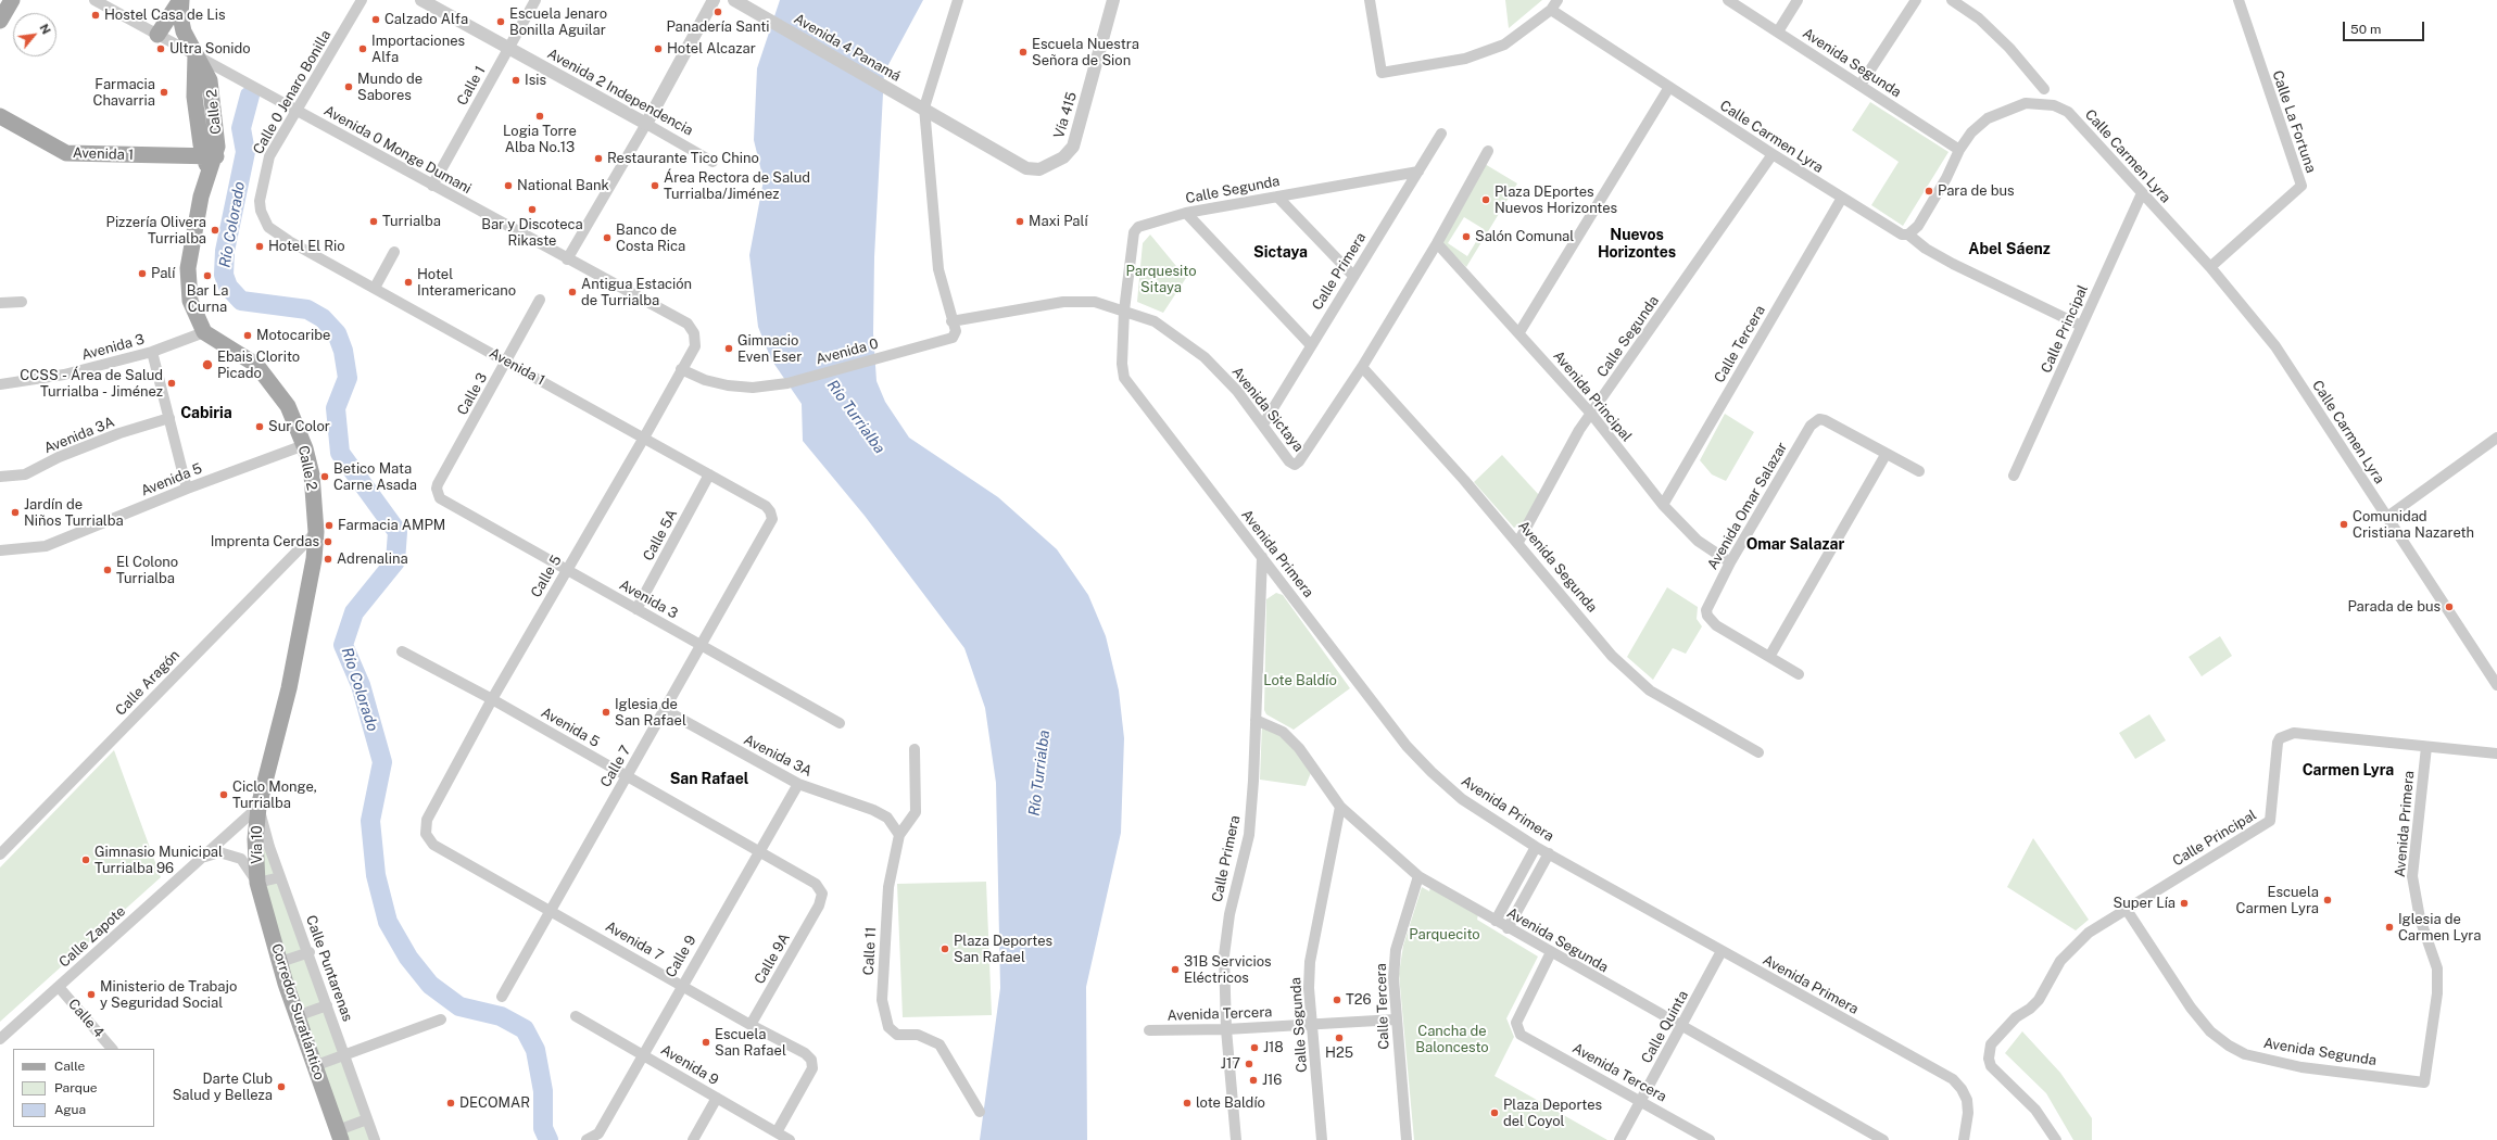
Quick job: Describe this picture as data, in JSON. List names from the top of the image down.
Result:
{
  "streets": {
    "main road": [
      "Calle 2",
      "Avenida 1",
      "Vía 10",
      "Corredor Suratlántico"
    ],
    "street": [
      "Avenida 4 Panamá",
      "Avenida Segunda",
      "Calle 1",
      "Calle 0 Jenaro Bonilla",
      "Avenida 2 Independencia",
      "Vía 415",
      "Calle La Fortuna",
      "Calle Carmen Lyra",
      "Avenida 0 Monge Dumani",
      "Calle Segunda",
      "Calle Primera",
      "Calle Principal",
      "Calle Tercera",
      "Avenida 3",
      "Avenida 0",
      "Calle 3",
      "Avenida Principal",
      "Avenida Sictaya",
      "Avenida 3A",
      "Avenida 5",
      "Avenida Omar Salazar",
      "Calle 5A",
      "Avenida Primera",
      "Calle 5",
      "Calle Aragón",
      "Calle 7",
      "Calle Zapote",
      "Avenida 7",
      "Calle 11",
      "Calle 9",
      "Calle 9A",
      "Calle Puntarenas",
      "Avenida Tercera",
      "Calle 4",
      "Calle Quinta",
      "Avenida 9"
    ]
  },
  "crossings": [
    ["Avenida 4 Panamá", "Vía 415"],
    ["Avenida Segunda", "Calle Carmen Lyra"],
    ["Avenida Segunda", "Calle Segunda"],
    ["Avenida Segunda", "Calle Primera"],
    ["Avenida Segunda", "Calle Principal"],
    ["Avenida Segunda", "Calle Tercera"],
    ["Avenida Segunda", "Avenida Sictaya"],
    ["Avenida Segunda", "Avenida Primera"],
    ["Avenida Segunda", "Avenida Tercera"],
    ["Avenida Segunda", "Calle Quinta"],
    ["Calle 1", "Avenida 2 Independencia"],
    ["Calle 1", "Avenida 0 Monge Dumani"],
    ["Calle 0 Jenaro Bonilla", "Avenida 0 Monge Dumani"],
    ["Calle 0 Jenaro Bonilla", "Avenida 1"],
    ["Calle 2", "Avenida 0 Monge Dumani"],
    ["Calle 2", "Avenida 1"],
    ["Calle 2", "Avenida 3"],
    ["Calle 2", "Avenida 5"],
    ["Calle 2", "Calle Aragón"],
    ["Calle 2", "Vía 10"],
    ["Calle 2", "Calle Zapote"],
    ["Calle 2", "Calle Puntarenas"],
    ["Calle La Fortuna", "Calle Carmen Lyra"],
    ["Calle Carmen Lyra", "Calle Segunda"],
    ["Calle Carmen Lyra", "Calle Principal"],
    ["Calle Carmen Lyra", "Calle Tercera"],
    ["Avenida 0 Monge Dumani", "Calle 5"],
    ["Avenida 1", "Calle 3"],
    ["Avenida 1", "Calle 5A"],
    ["Avenida 1", "Calle 5"],
    ["Avenida 1", "Calle 7"],
    ["Calle Segunda", "Calle Primera"],
    ["Calle Segunda", "Avenida Principal"],
    ["Calle Segunda", "Avenida Sictaya"],
    ["Calle Segunda", "Avenida Primera"],
    ["Calle Segunda", "Avenida Tercera"],
    ["Calle Primera", "Avenida Sictaya"],
    ["Calle Primera", "Avenida Primera"],
    ["Calle Primera", "Avenida Tercera"],
    ["Calle Principal", "Avenida Primera"],
    ["Calle Tercera", "Avenida Principal"],
    ["Calle Tercera", "Avenida Tercera"],
    ["Avenida 3", "Calle 3"],
    ["Avenida 3", "Calle 5A"],
    ["Avenida 3", "Calle 5"],
    ["Avenida 3", "Calle 7"],
    ["Avenida 0", "Avenida Sictaya"],
    ["Avenida 0", "Calle 5"],
    ["Avenida Principal", "Avenida Sictaya"],
    ["Avenida Principal", "Avenida Omar Salazar"],
    ["Avenida Sictaya", "Avenida Primera"],
    ["Avenida 3A", "Calle 7"],
    ["Avenida 3A", "Calle 11"],
    ["Avenida 3A", "Calle 9"],
    ["Avenida 5", "Calle 5"],
    ["Avenida 5", "Calle 7"],
    ["Avenida 5", "Calle 9"],
    ["Avenida 5", "Calle 9A"],
    ["Avenida Primera", "Calle Quinta"],
    ["Calle 5", "Avenida 7"],
    ["Calle 7", "Avenida 7"],
    ["Vía 10", "Calle Zapote"],
    ["Vía 10", "Calle Puntarenas"],
    ["Vía 10", "Corredor Suratlántico"],
    ["Calle Zapote", "Calle Puntarenas"],
    ["Calle Zapote", "Corredor Suratlántico"],
    ["Calle Zapote", "Calle 4"],
    ["Avenida 7", "Calle 9"],
    ["Avenida 7", "Calle 9A"],
    ["Avenida 7", "Avenida 9"],
    ["Calle 9", "Avenida 9"],
    ["Avenida Tercera", "Calle Quinta"]
  ],
  "districts": [
    "Nuevos Horizontes",
    "Abel Sáenz",
    "Sictaya",
    "Cabiria",
    "Omar Salazar",
    "Carmen Lyra",
    "San Rafael"
  ],
  "water": ["Río Colorado", "Río Turrialba"],
  "parks": [
    "Parquesito Sitaya",
    "Lote Baldío",
    "Parquecito",
    "Cancha de Baloncesto"
  ],
  "places": [
    "Panadería Santi",
    "Hostel Casa de Lis",
    "Calzado Alfa",
    "Escuela Jenaro Bonilla Aguilar",
    "Ultra Sonido",
    "Importaciones Alfa",
    "Hotel Alcazar",
    "Escuela Nuestra Señora de Sion",
    "Isis",
    "Mundo de Sabores",
    "Farmacia Chavarria",
    "Logia Torre Alba No.13",
    "Restaurante Tico Chino",
    "National Bank",
    "Área Rectora de Salud Turrialba/Jiménez",
    "Para de bus",
    "Plaza DEportes Nuevos Horizontes",
    "Bar y Discoteca Rikaste",
    "Turrialba",
    "Maxi Palí",
    "Pizzería Olivera Turrialba",
    "Salón Comunal",
    "Banco de Costa Rica",
    "Hotel El Rio",
    "Palí",
    "Bar La Curna",
    "Hotel Interamericano",
    "Antigua Estación de Turrialba",
    "Motocaribe",
    "Gimnacio Even Eser",
    "Ebais Clorito Picado",
    "CCSS - Área de Salud Turrialba - Jiménez",
    "Sur Color",
    "Betico Mata Carne Asada",
    "Jardín de Niños Turrialba",
    "Comunidad Cristiana Nazareth",
    "Farmacia AMPM",
    "Imprenta Cerdas",
    "Adrenalina",
    "El Colono Turrialba",
    "Parada de bus",
    "Iglesia de San Rafael",
    "Ciclo Monge, Turrialba",
    "Gimnasio Municipal Turrialba 96",
    "Escuela Carmen Lyra",
    "Super Lía",
    "Iglesia de Carmen Lyra",
    "Plaza Deportes San Rafael",
    "31B Servicios Eléctricos",
    "Ministerio de Trabajo y Seguridad Social",
    "T26",
    "H25",
    "Escuela San Rafael",
    "J18",
    "J17",
    "J16",
    "Darte Club Salud y Belleza",
    "DECOMAR",
    "lote Baldío",
    "Plaza Deportes del Coyol"
  ],
  "legend": ["Calle", "Parque", "Agua"],
  "scale_bar": "50 m",
  "north": "top right"
}
